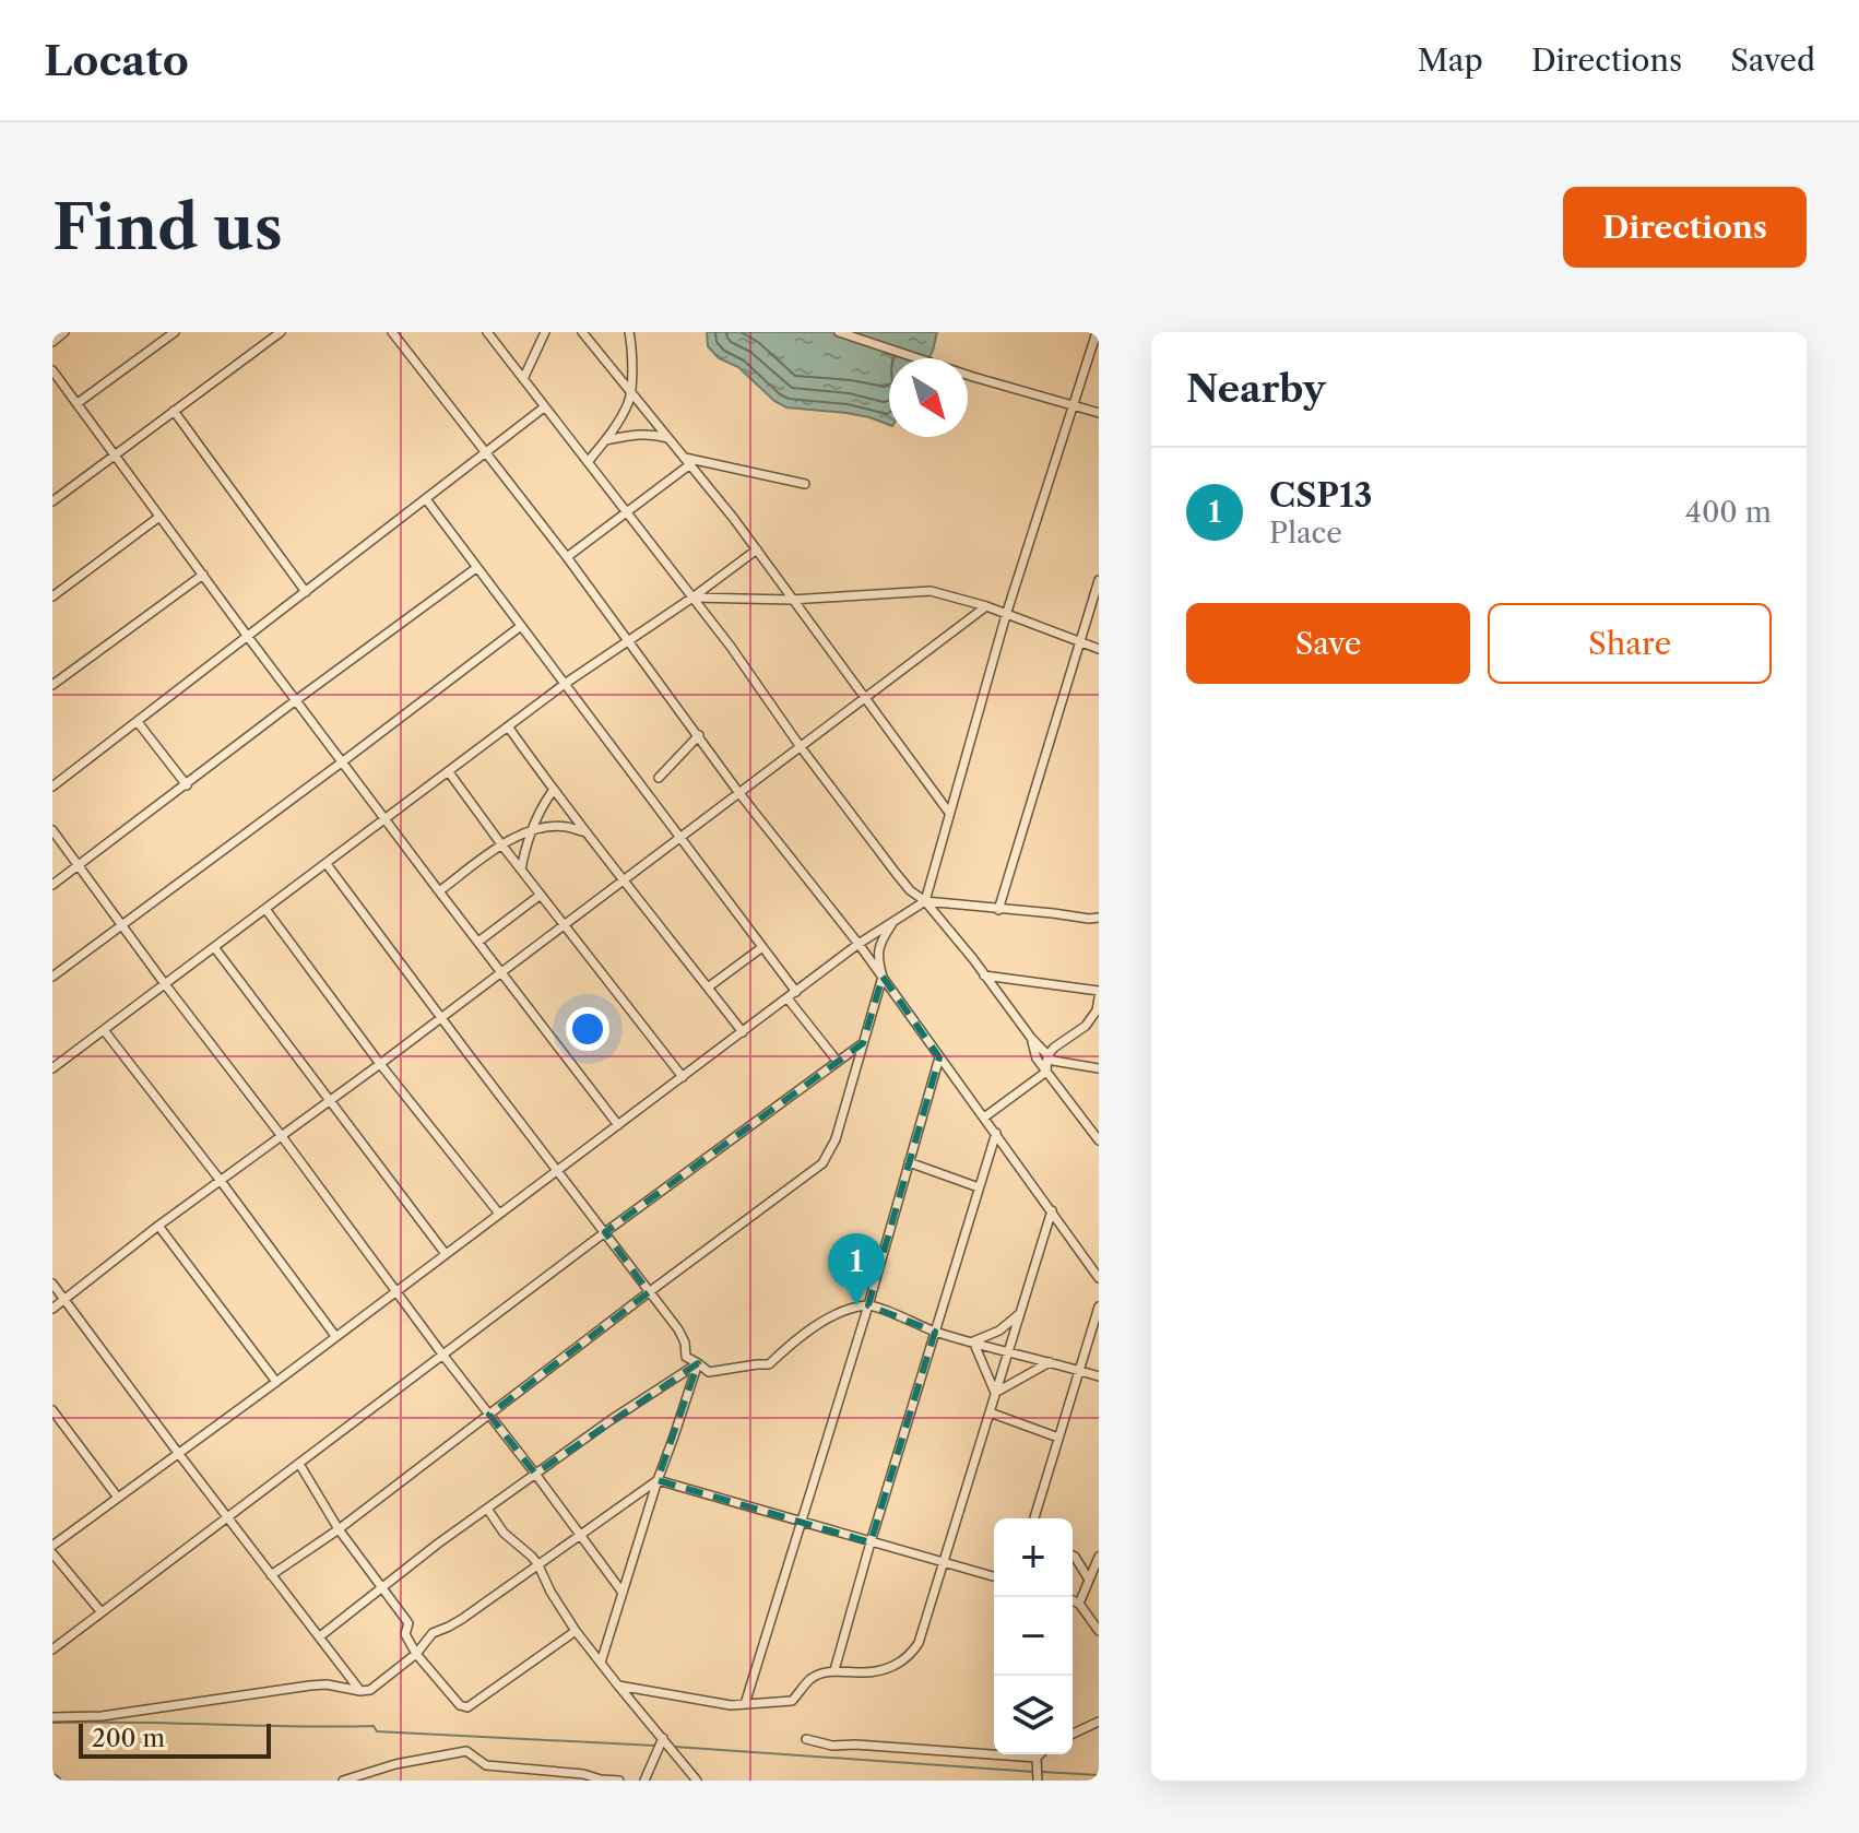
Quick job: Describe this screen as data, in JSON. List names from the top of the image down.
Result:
{
  "scale_bar": "200 m",
  "north": "bottom right",
  "page": {
    "header": "Locato",
    "nav": ["Map", "Directions", "Saved"],
    "buttons": [
      "Directions",
      ["Save", "Share"]
    ],
    "title": "Find us",
    "heading": "Nearby",
    "list": [
      {
        "mark": "1",
        "name": "CSP13",
        "note": "Place",
        "value": "400 m"
      }
    ],
    "pins": "1",
    "map_buttons": ["+", "−"],
    "scale": "200 m"
  }
}
